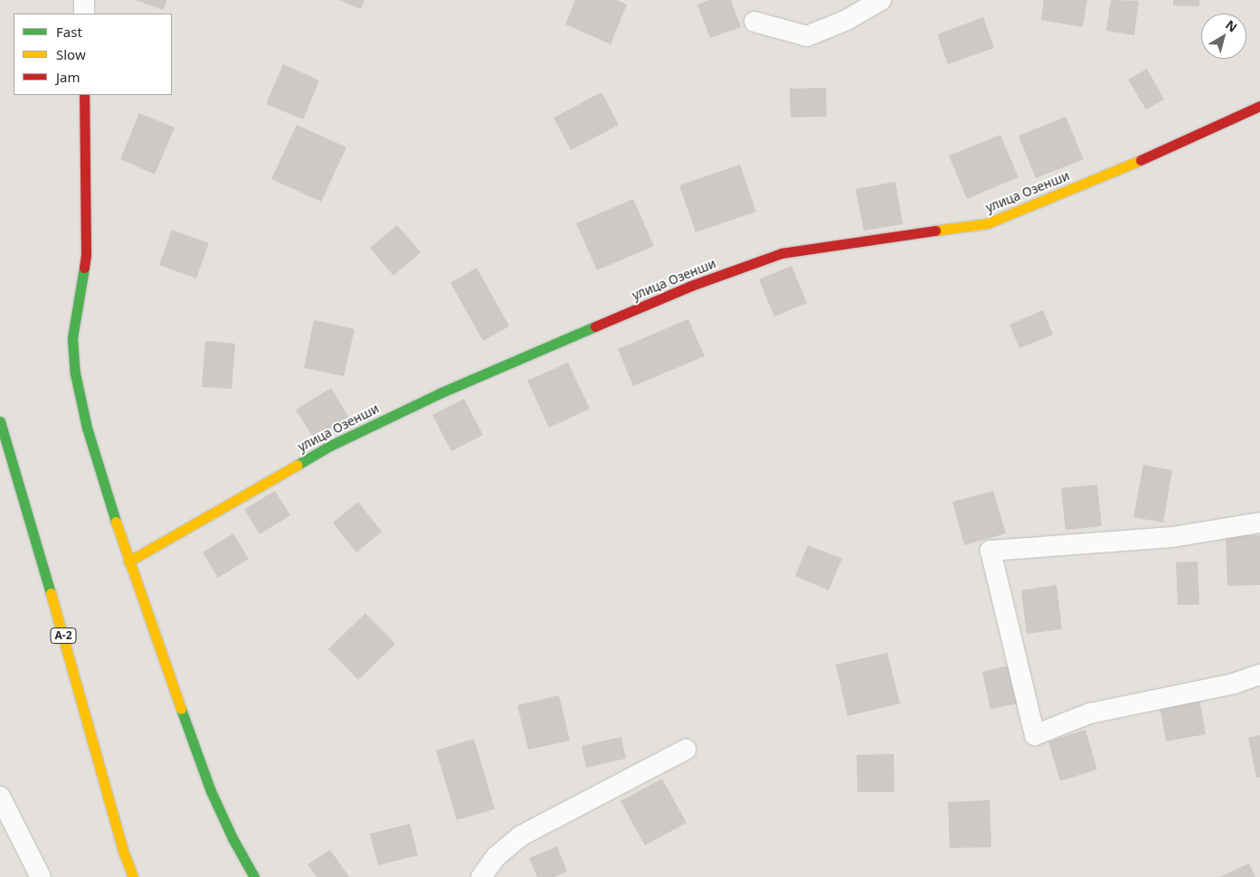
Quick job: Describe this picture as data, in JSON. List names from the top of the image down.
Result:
{
  "streets": {
    "main road": ["улица Озенши", "A-2"]
  },
  "legend": ["Fast", "Slow", "Jam"],
  "north": "top right"
}
